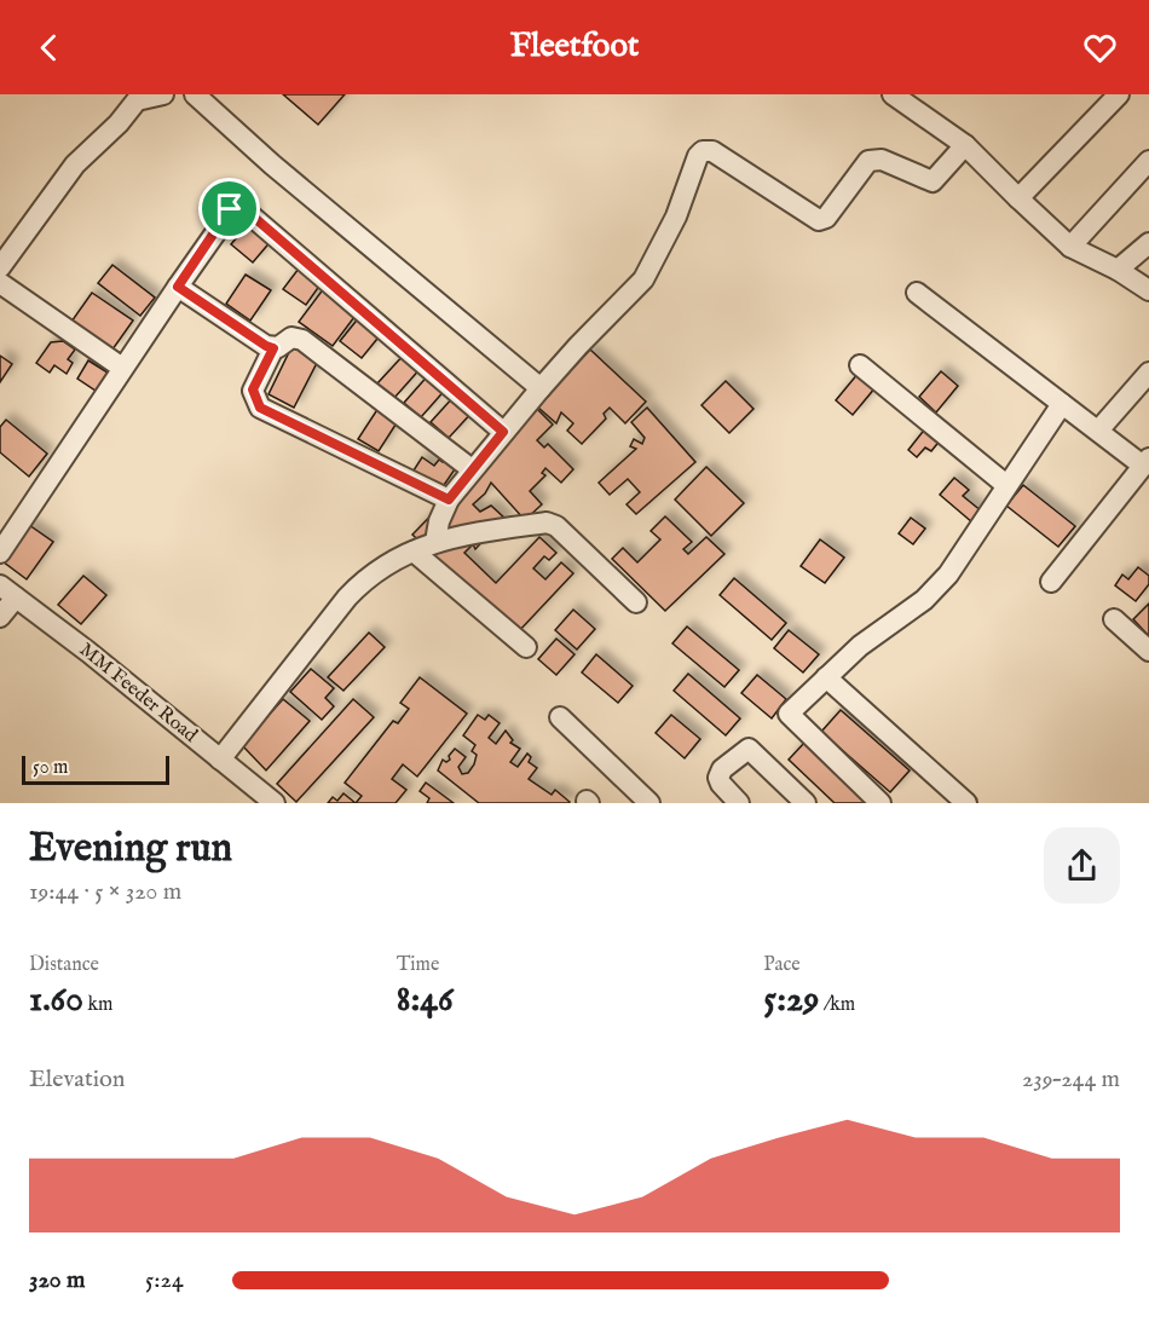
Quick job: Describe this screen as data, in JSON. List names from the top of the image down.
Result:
{
  "streets": {
    "street": ["MM Feeder Road"]
  },
  "scale_bar": "50 m",
  "page": {
    "header": "Fleetfoot",
    "scale": "50 m",
    "heading": ["Evening run", "19:44 · 5 × 320 m"],
    "stats": [
      ["Distance", "1.60 km"],
      ["Time", "8:46"],
      ["Pace", "5:29 /km"]
    ],
    "chart": ["Elevation", "239–244 m"],
    "list": [
      {
        "name": "320 m",
        "note": "5:24"
      }
    ]
  }
}
